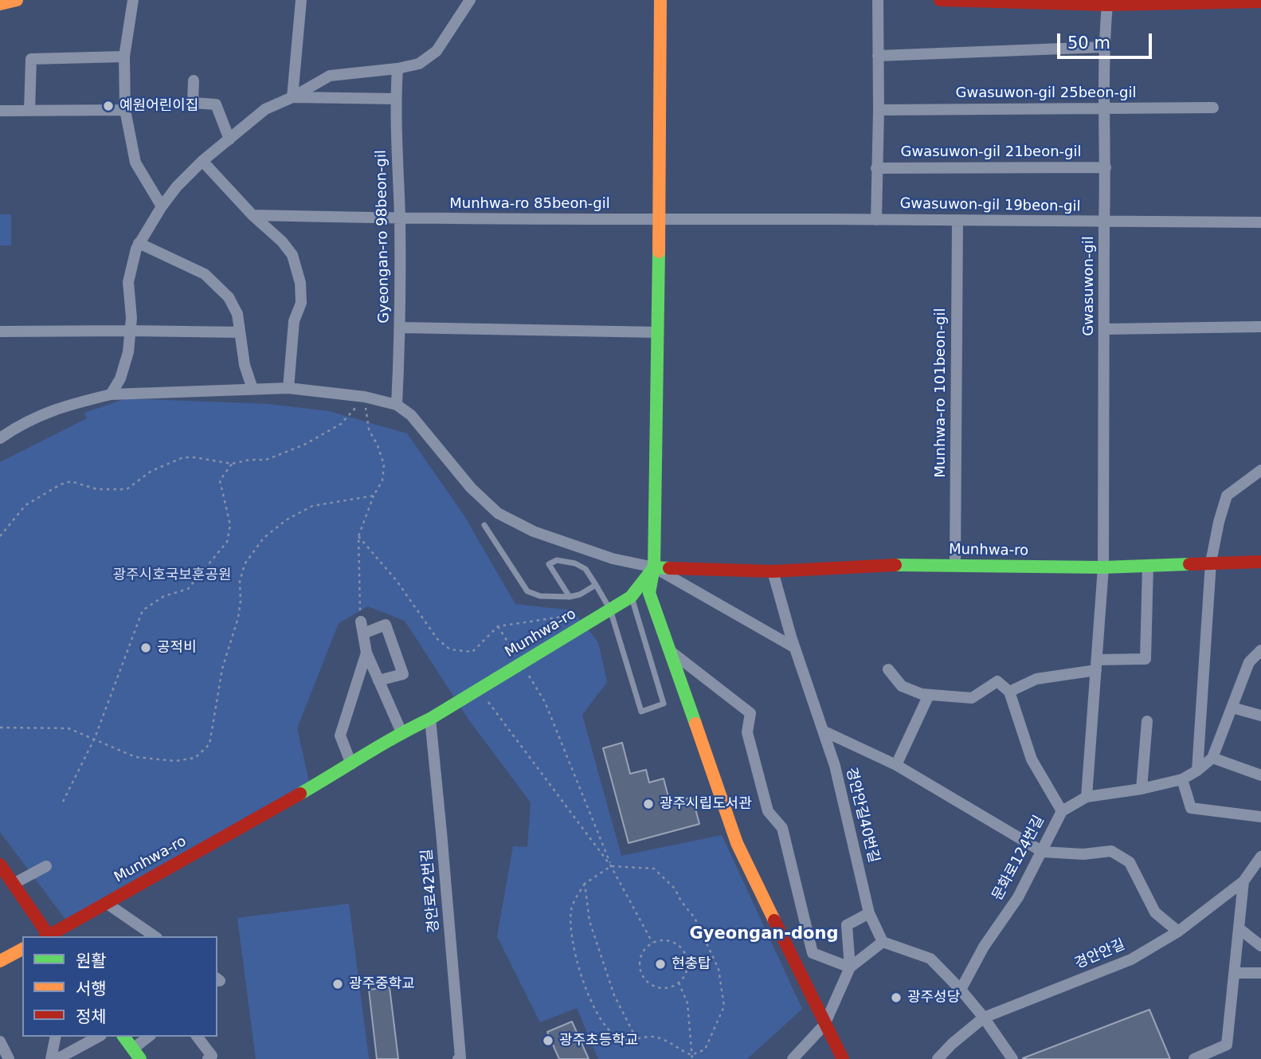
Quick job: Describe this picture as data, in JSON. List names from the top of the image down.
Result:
{
  "streets": {
    "street": [
      "Gwasuwon-gil 25beon-gil",
      "Gwasuwon-gil 21beon-gil",
      "Munhwa-ro 85beon-gil",
      "Gwasuwon-gil 19beon-gil",
      "Gyeongan-ro 98beon-gil",
      "Gwasuwon-gil",
      "Munhwa-ro 101beon-gil",
      "Munhwa-ro",
      "경안안길40번길",
      "문화로124번길",
      "경안로42번길",
      "경안안길"
    ]
  },
  "crossings": [
    ["Gwasuwon-gil 25beon-gil", "Gwasuwon-gil"],
    ["Gwasuwon-gil 21beon-gil", "Gwasuwon-gil"],
    ["Munhwa-ro 85beon-gil", "Gwasuwon-gil 19beon-gil"],
    ["Munhwa-ro 85beon-gil", "Gyeongan-ro 98beon-gil"],
    ["Gwasuwon-gil 19beon-gil", "Gwasuwon-gil"],
    ["Gwasuwon-gil 19beon-gil", "Munhwa-ro 101beon-gil"],
    ["Gwasuwon-gil", "Munhwa-ro"],
    ["Munhwa-ro 101beon-gil", "Munhwa-ro"],
    ["Munhwa-ro", "경안안길40번길"],
    ["Munhwa-ro", "경안로42번길"]
  ],
  "districts": ["Gyeongan-dong"],
  "parks": ["광주시호국보훈공원"],
  "places": [
    "예원어린이집",
    "공적비",
    "광주시립도서관",
    "현충탑",
    "광주중학교",
    "광주성당",
    "광주초등학교"
  ],
  "legend": ["원활", "서행", "정체"],
  "scale_bar": "50 m"
}
